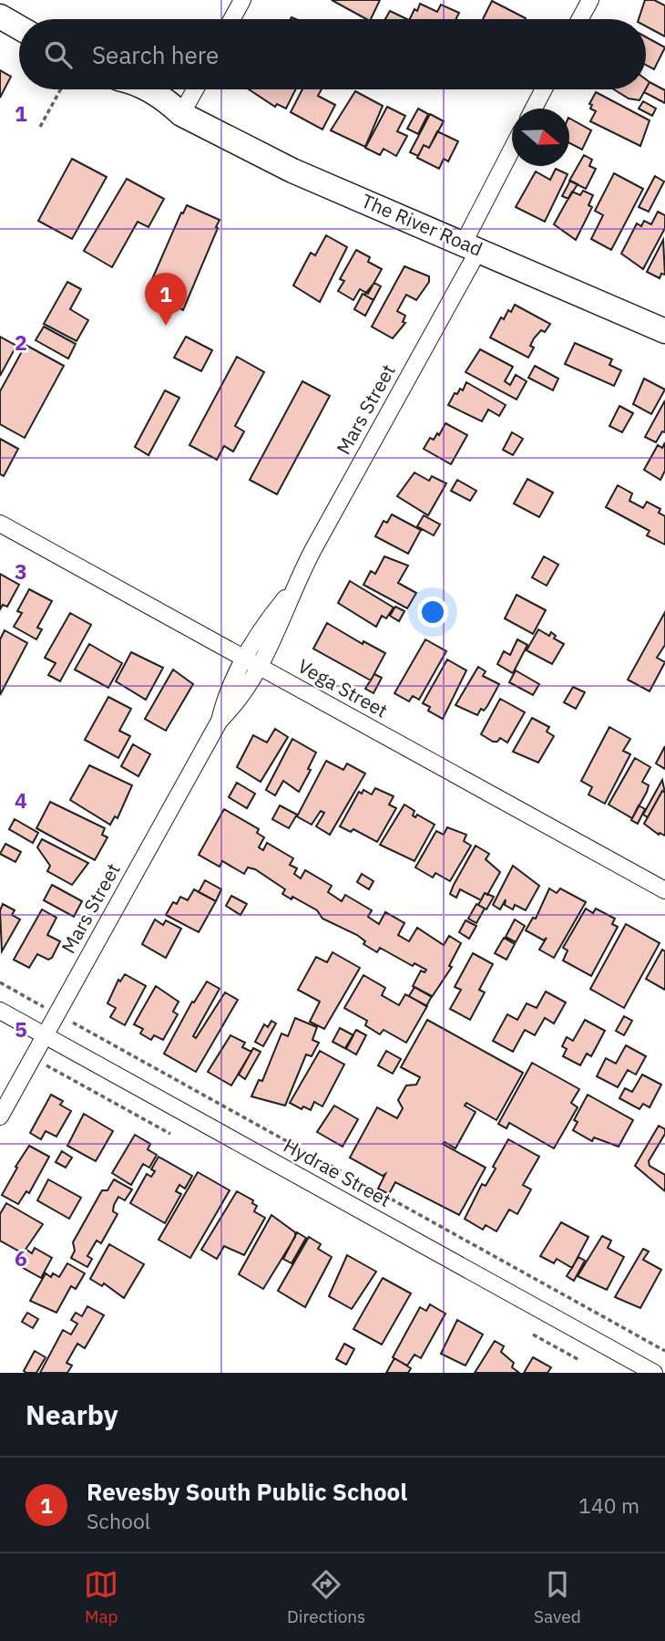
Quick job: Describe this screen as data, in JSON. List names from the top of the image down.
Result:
{
  "streets": {
    "main road": ["The River Road"],
    "street": ["Mars Street", "Vega Street", "Hydrae Street"]
  },
  "crossings": [
    ["The River Road", "Mars Street"],
    ["Mars Street", "Vega Street"],
    ["Mars Street", "Hydrae Street"]
  ],
  "north": "right",
  "page": {
    "search": "Search here",
    "pins": "1",
    "heading": "Nearby",
    "list": [
      {
        "mark": "1",
        "name": "Revesby South Public School",
        "note": "School",
        "value": "140 m"
      }
    ],
    "nav": ["Map", "Directions", "Saved"]
  },
  "grid": {
    "rows": [
      "1",
      "2",
      "3",
      "4",
      "5",
      "6"
    ]
  }
}
